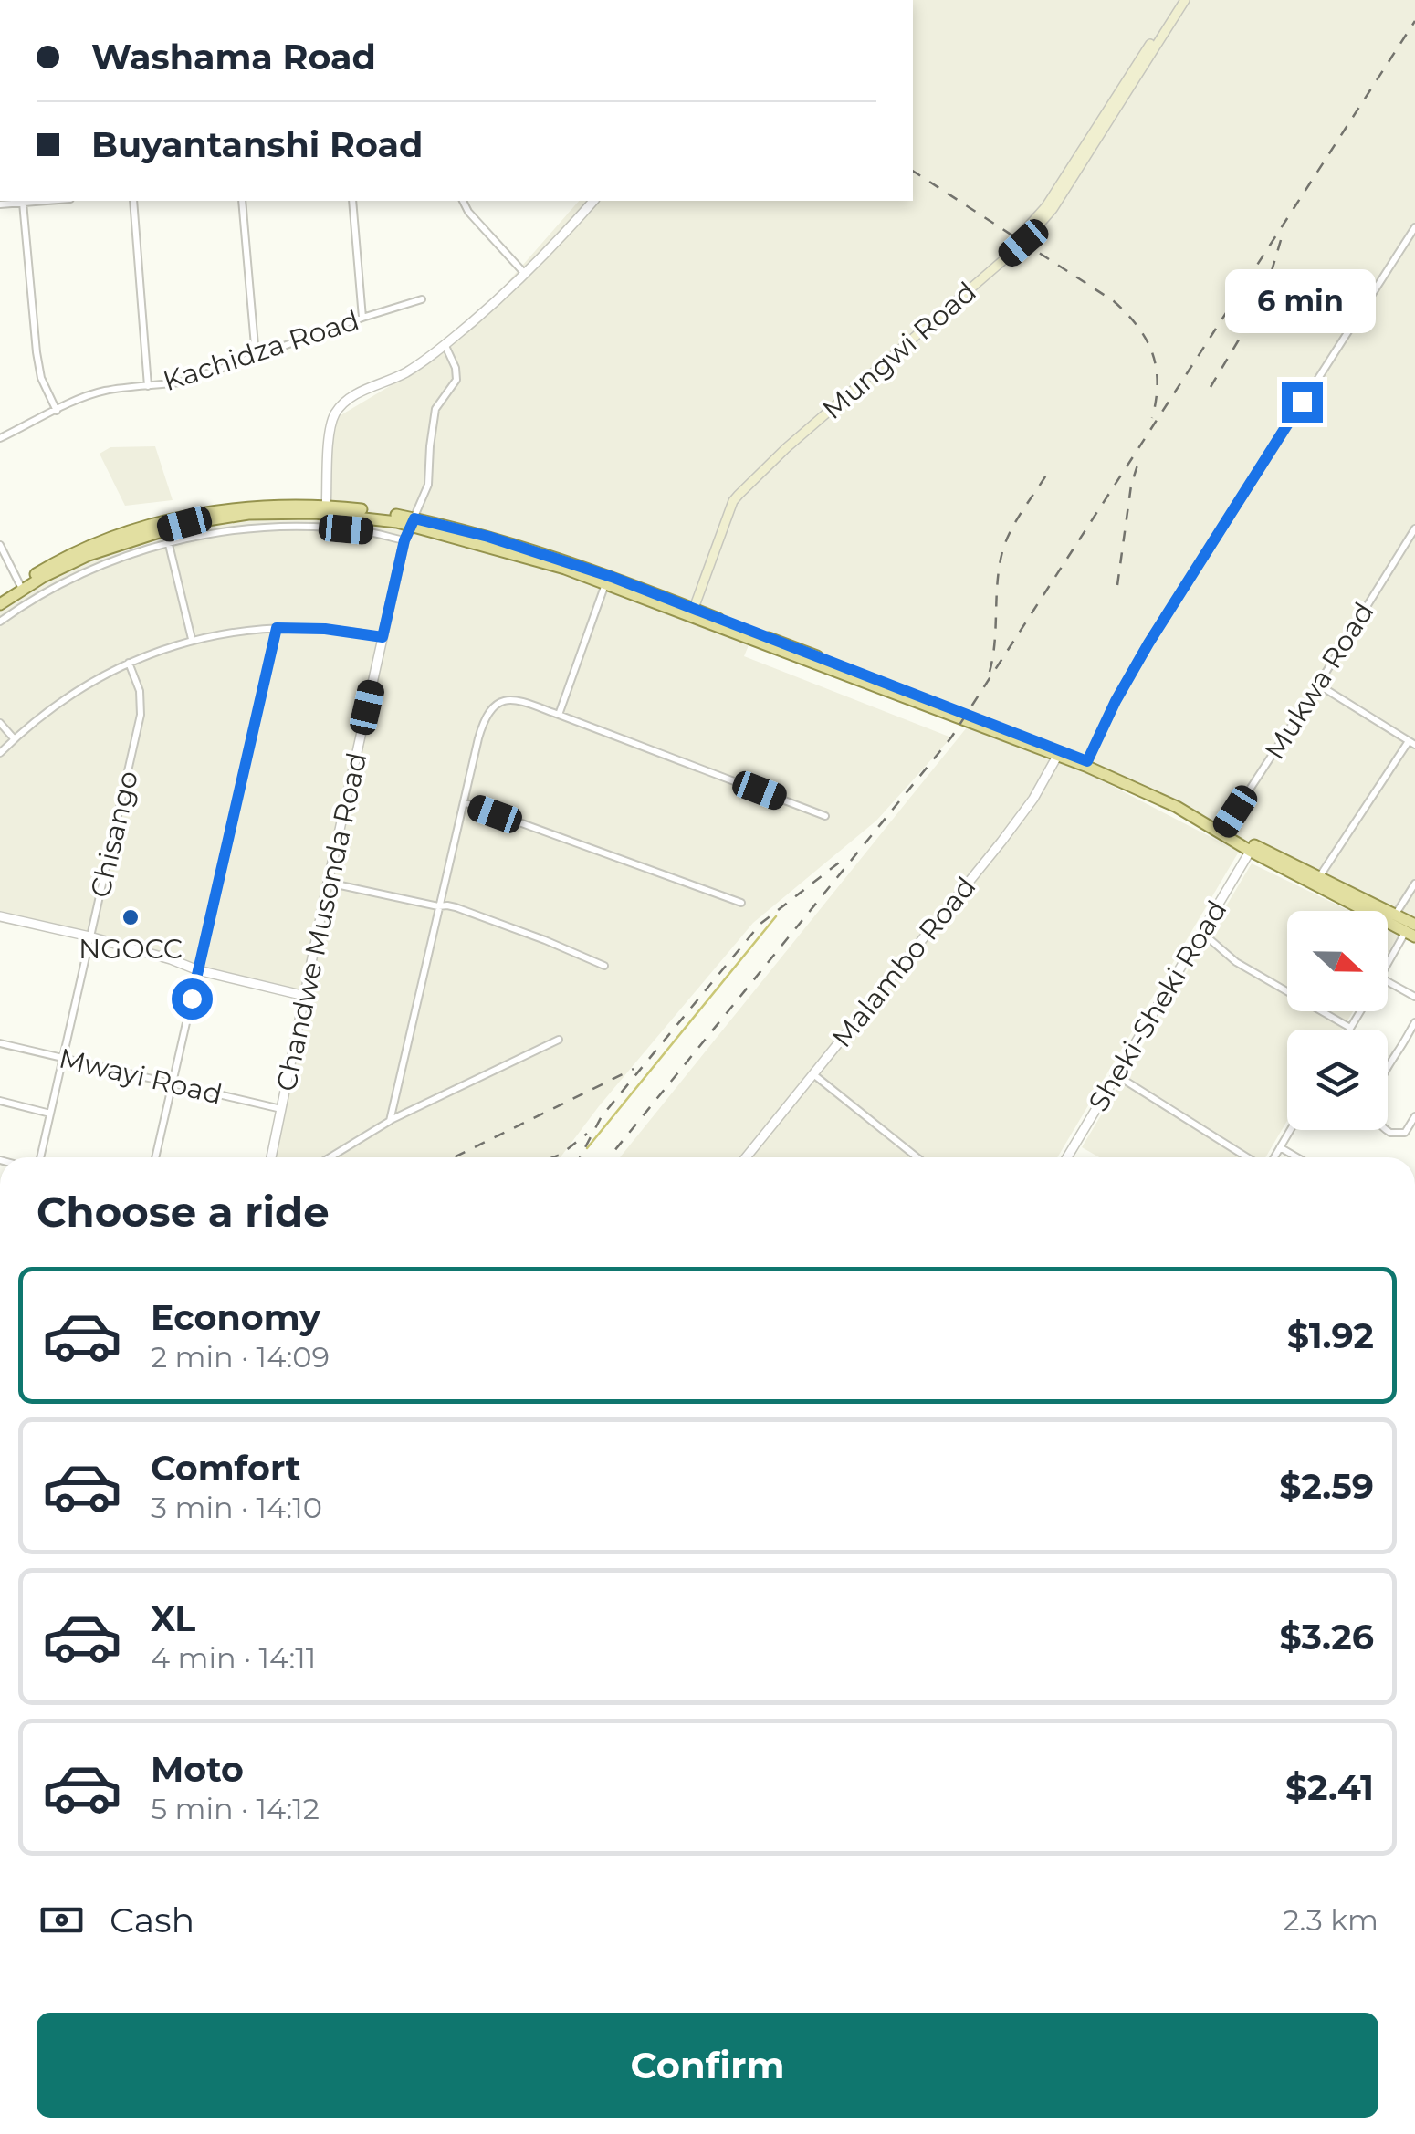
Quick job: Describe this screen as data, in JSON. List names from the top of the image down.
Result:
{
  "streets": {
    "main road": ["Mungwi Road"],
    "street": [
      "Kachidza Road",
      "Mukwa Road",
      "Chisango",
      "Chandwe Musonda Road",
      "Malambo Road",
      "Sheki-Sheki Road",
      "Mwayi Road"
    ]
  },
  "crossings": [
    ["Chisango", "Mwayi Road"],
    ["Chandwe Musonda Road", "Mwayi Road"]
  ],
  "places": ["NGOCC"],
  "north": "right",
  "page": {
    "banner": ["Washama Road", "Buyantanshi Road"],
    "bubble": "6 min",
    "heading": "Choose a ride",
    "list": [
      {
        "name": "Economy",
        "note": "2 min · 14:09",
        "value": "$1.92"
      },
      {
        "name": "Comfort",
        "note": "3 min · 14:10",
        "value": "$2.59"
      },
      {
        "name": "XL",
        "note": "4 min · 14:11",
        "value": "$3.26"
      },
      {
        "name": "Moto",
        "note": "5 min · 14:12",
        "value": "$2.41"
      }
    ],
    "pay": ["Cash", "2.3 km"],
    "buttons": "Confirm"
  }
}
